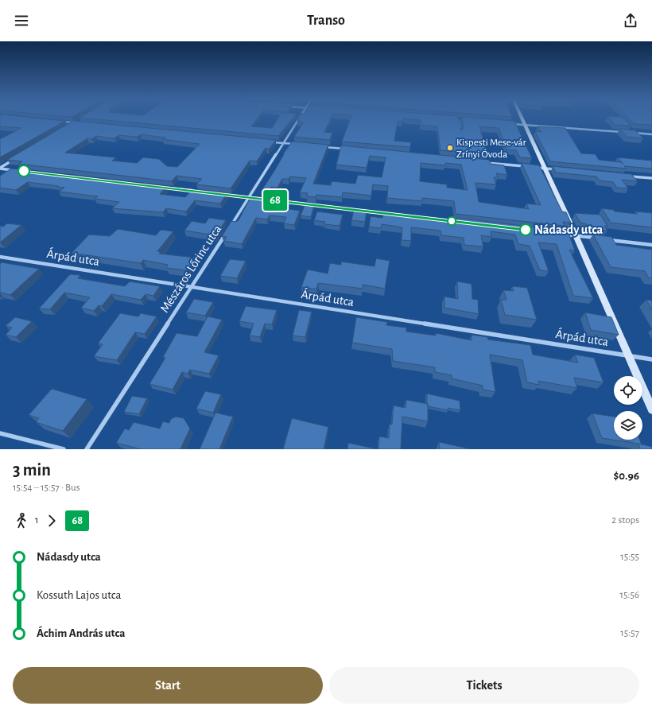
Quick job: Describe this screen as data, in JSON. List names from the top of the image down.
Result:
{
  "streets": {
    "street": ["Árpád utca", "Mészáros Lőrinc utca"]
  },
  "crossings": [
    ["Árpád utca", "Mészáros Lőrinc utca"]
  ],
  "places": ["Kispesti Mese-vár Zrínyi Óvoda", "Nádasdy utca"],
  "lines": ["bus line 68"],
  "page": {
    "header": "Transo",
    "on_map": "68",
    "heading": ["3 min", "15:54 – 15:57 · Bus", "$0.96"],
    "legs": ["1", "68", "2 stops"],
    "list": [
      {
        "name": "Nádasdy utca",
        "value": "15:55"
      },
      {
        "name": "Kossuth Lajos utca",
        "value": "15:56"
      },
      {
        "name": "Áchim András utca",
        "value": "15:57"
      }
    ],
    "buttons": ["Start", "Tickets"]
  }
}
